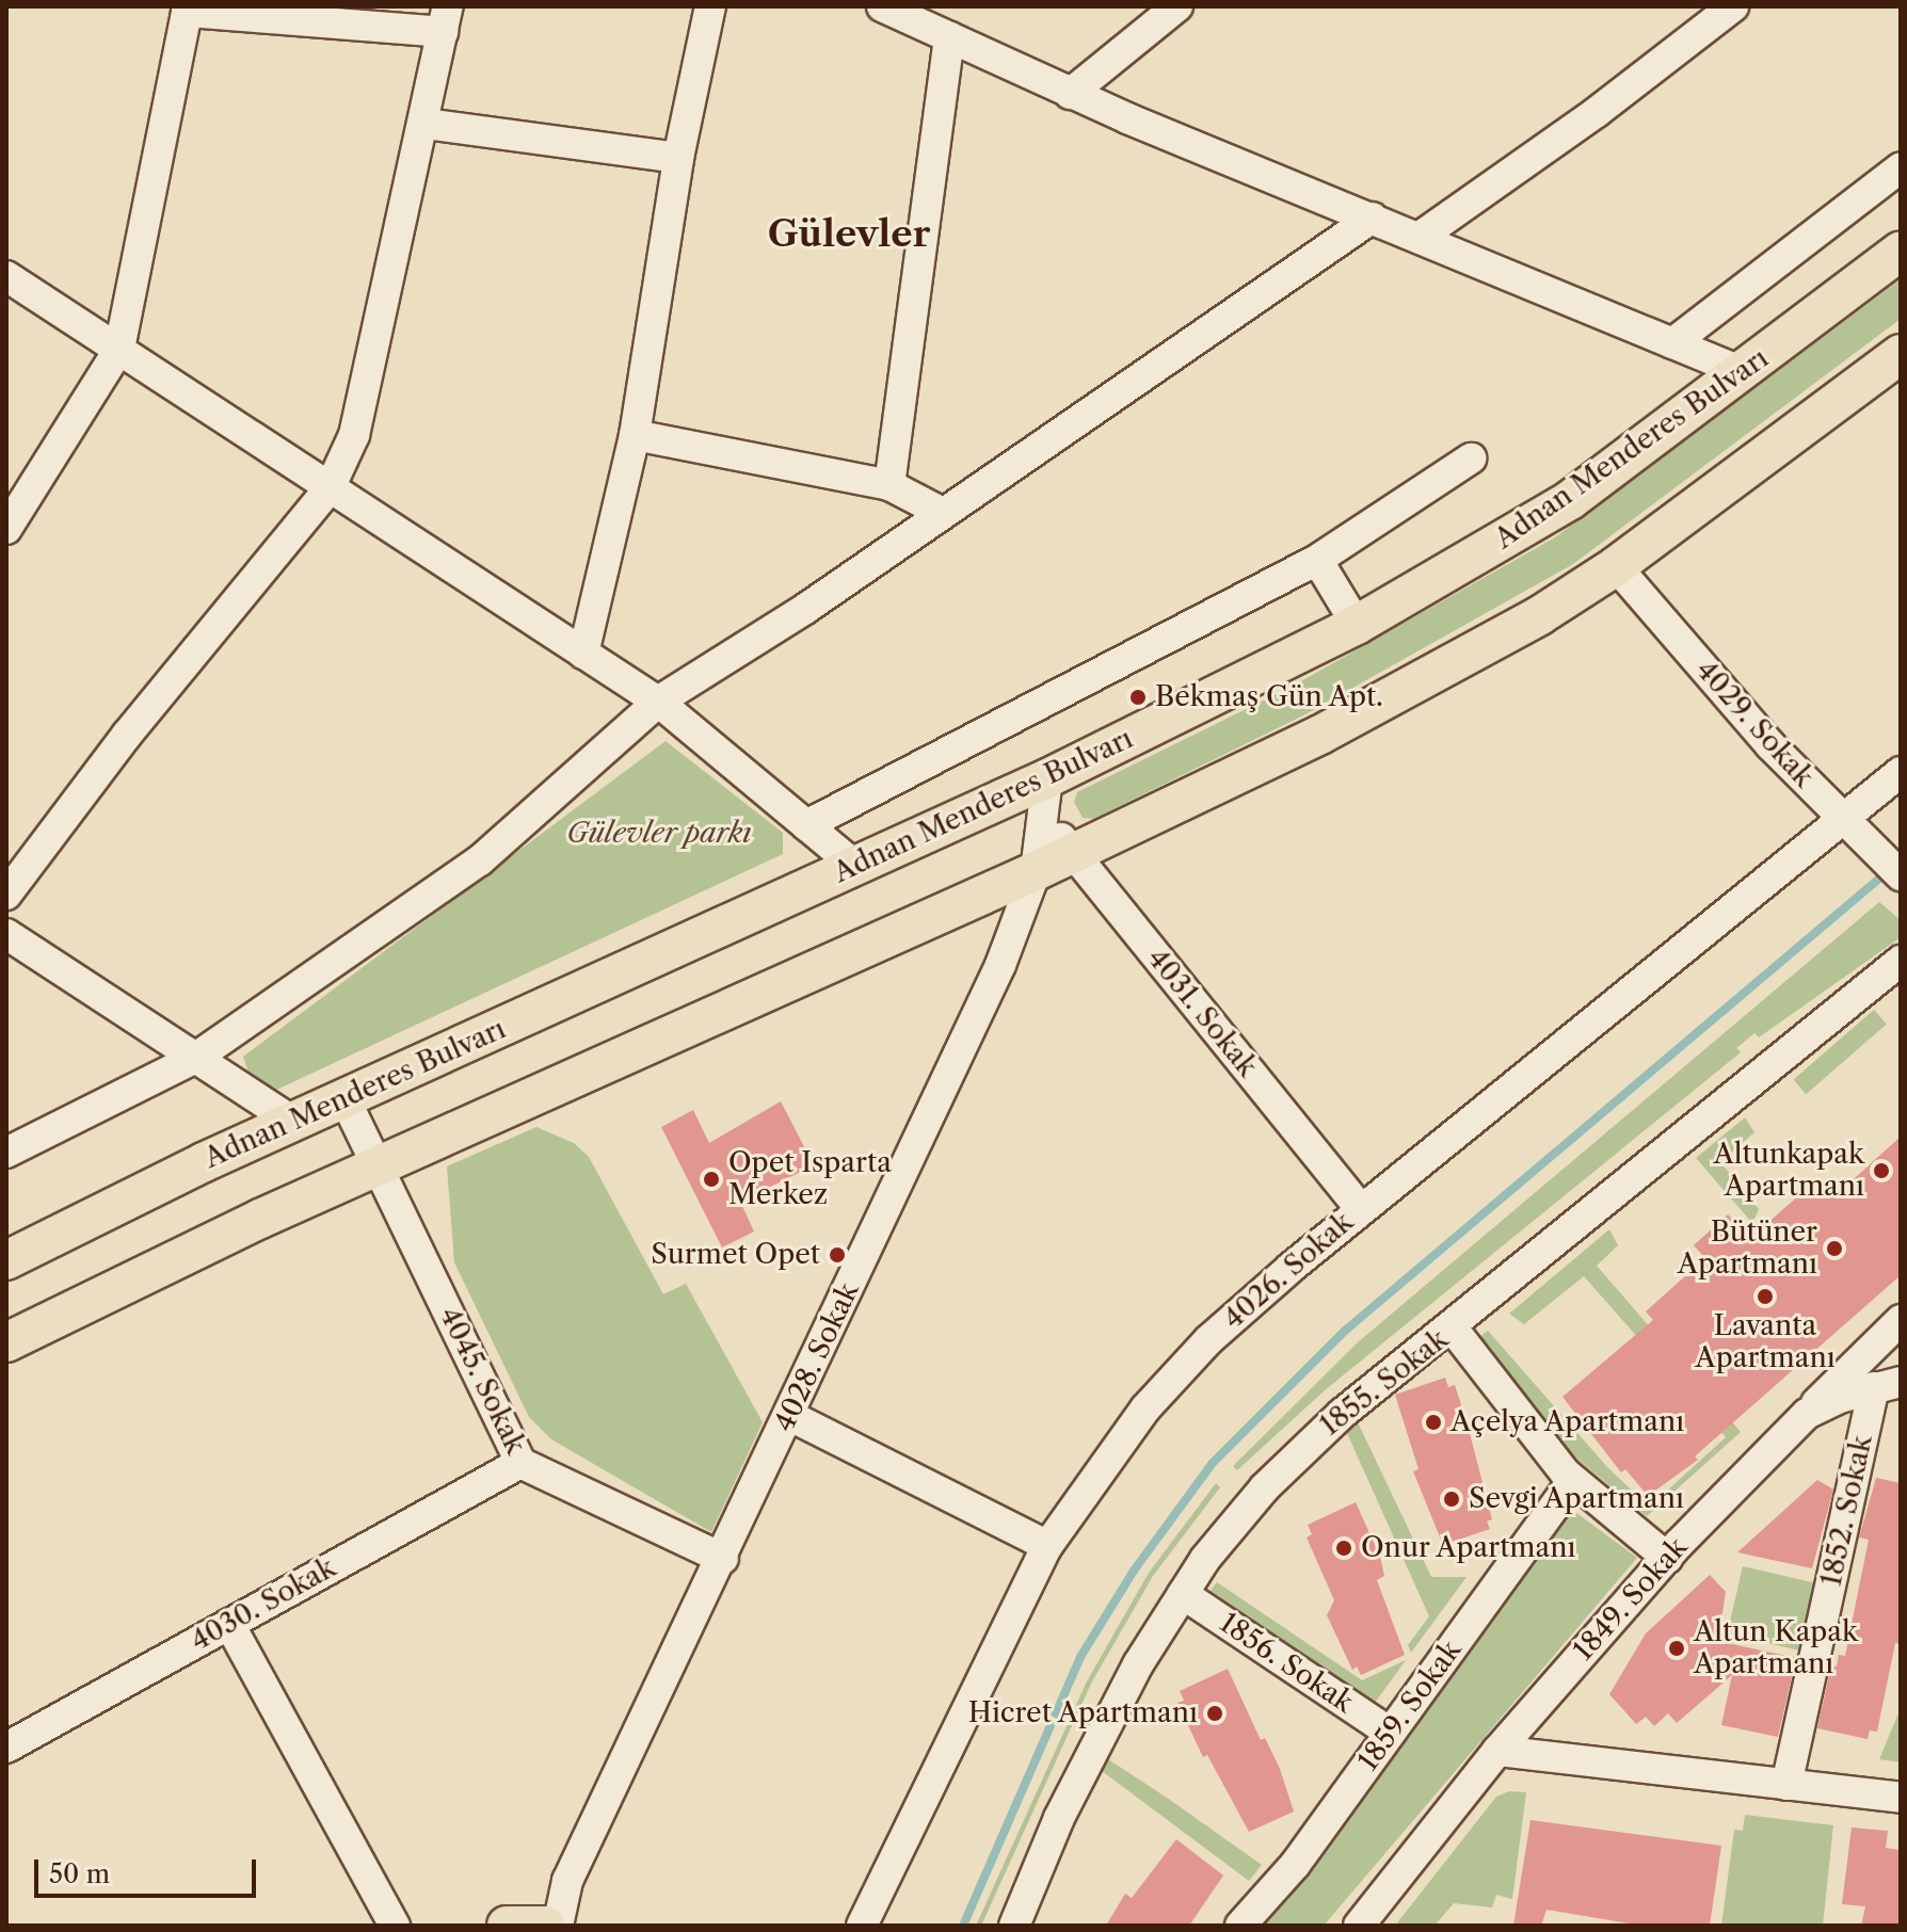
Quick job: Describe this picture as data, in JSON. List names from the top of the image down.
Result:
{
  "streets": {
    "main road": ["Adnan Menderes Bulvarı"],
    "street": [
      "4029. Sokak",
      "4031. Sokak",
      "4026. Sokak",
      "4028. Sokak",
      "4045. Sokak",
      "1855. Sokak",
      "1852. Sokak",
      "1849. Sokak",
      "4030. Sokak",
      "1856. Sokak",
      "1859. Sokak"
    ]
  },
  "crossings": [
    ["Adnan Menderes Bulvarı", "4031. Sokak"],
    ["Adnan Menderes Bulvarı", "4028. Sokak"],
    ["Adnan Menderes Bulvarı", "4045. Sokak"],
    ["4029. Sokak", "4026. Sokak"],
    ["4031. Sokak", "4026. Sokak"],
    ["4031. Sokak", "4028. Sokak"],
    ["4028. Sokak", "4045. Sokak"],
    ["4045. Sokak", "4030. Sokak"],
    ["1855. Sokak", "1856. Sokak"],
    ["1852. Sokak", "1849. Sokak"],
    ["1856. Sokak", "1859. Sokak"]
  ],
  "districts": ["Gülevler"],
  "parks": ["Gülevler parkı"],
  "places": [
    "Bekmaş Gün Apt.",
    "Altunkapak Apartmanı",
    "Opet Isparta Merkez",
    "Bütüner Apartmanı",
    "Surmet Opet",
    "Lavanta Apartmanı",
    "Açelya Apartmanı",
    "Sevgi Apartmanı",
    "Onur Apartmanı",
    "Altun Kapak Apartmanı",
    "Hicret Apartmanı"
  ],
  "scale_bar": "50 m"
}
